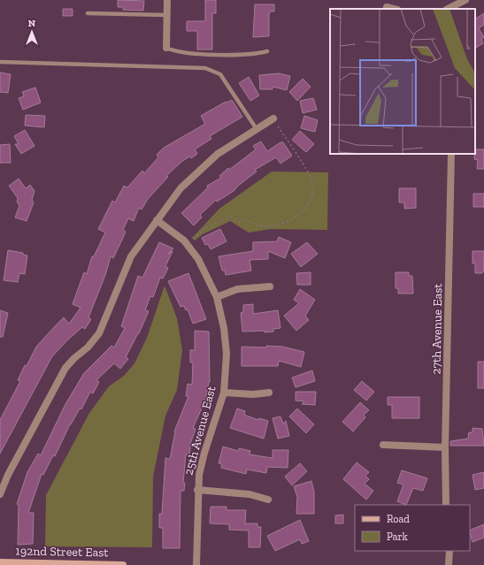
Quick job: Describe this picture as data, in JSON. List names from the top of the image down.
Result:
{
  "streets": {
    "street": ["27th Avenue East", "25th Avenue East", "192nd Street East"]
  },
  "legend": ["Road", "Park"],
  "north": "top"
}
